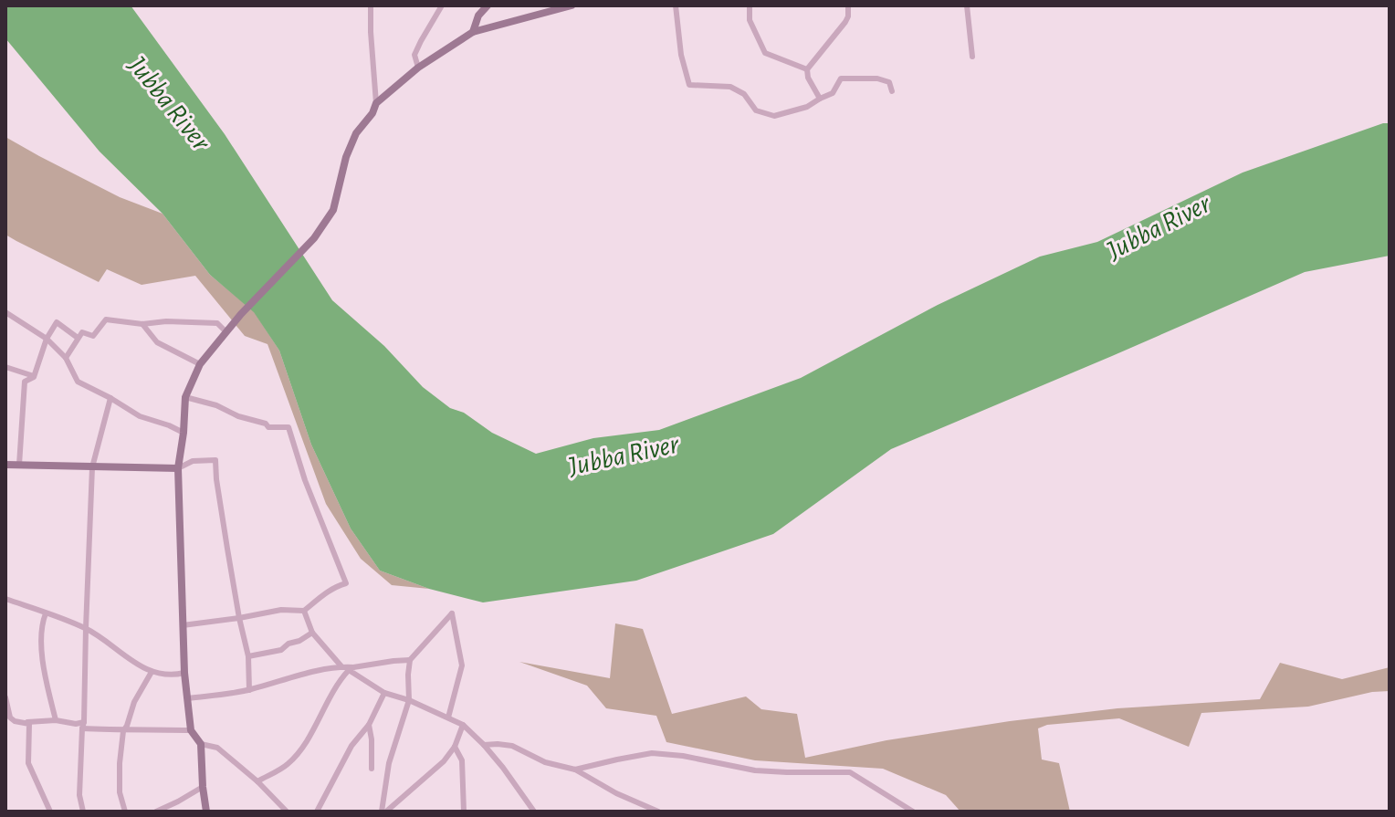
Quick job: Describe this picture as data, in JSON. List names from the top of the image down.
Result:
{
  "water": ["Jubba River"]
}
